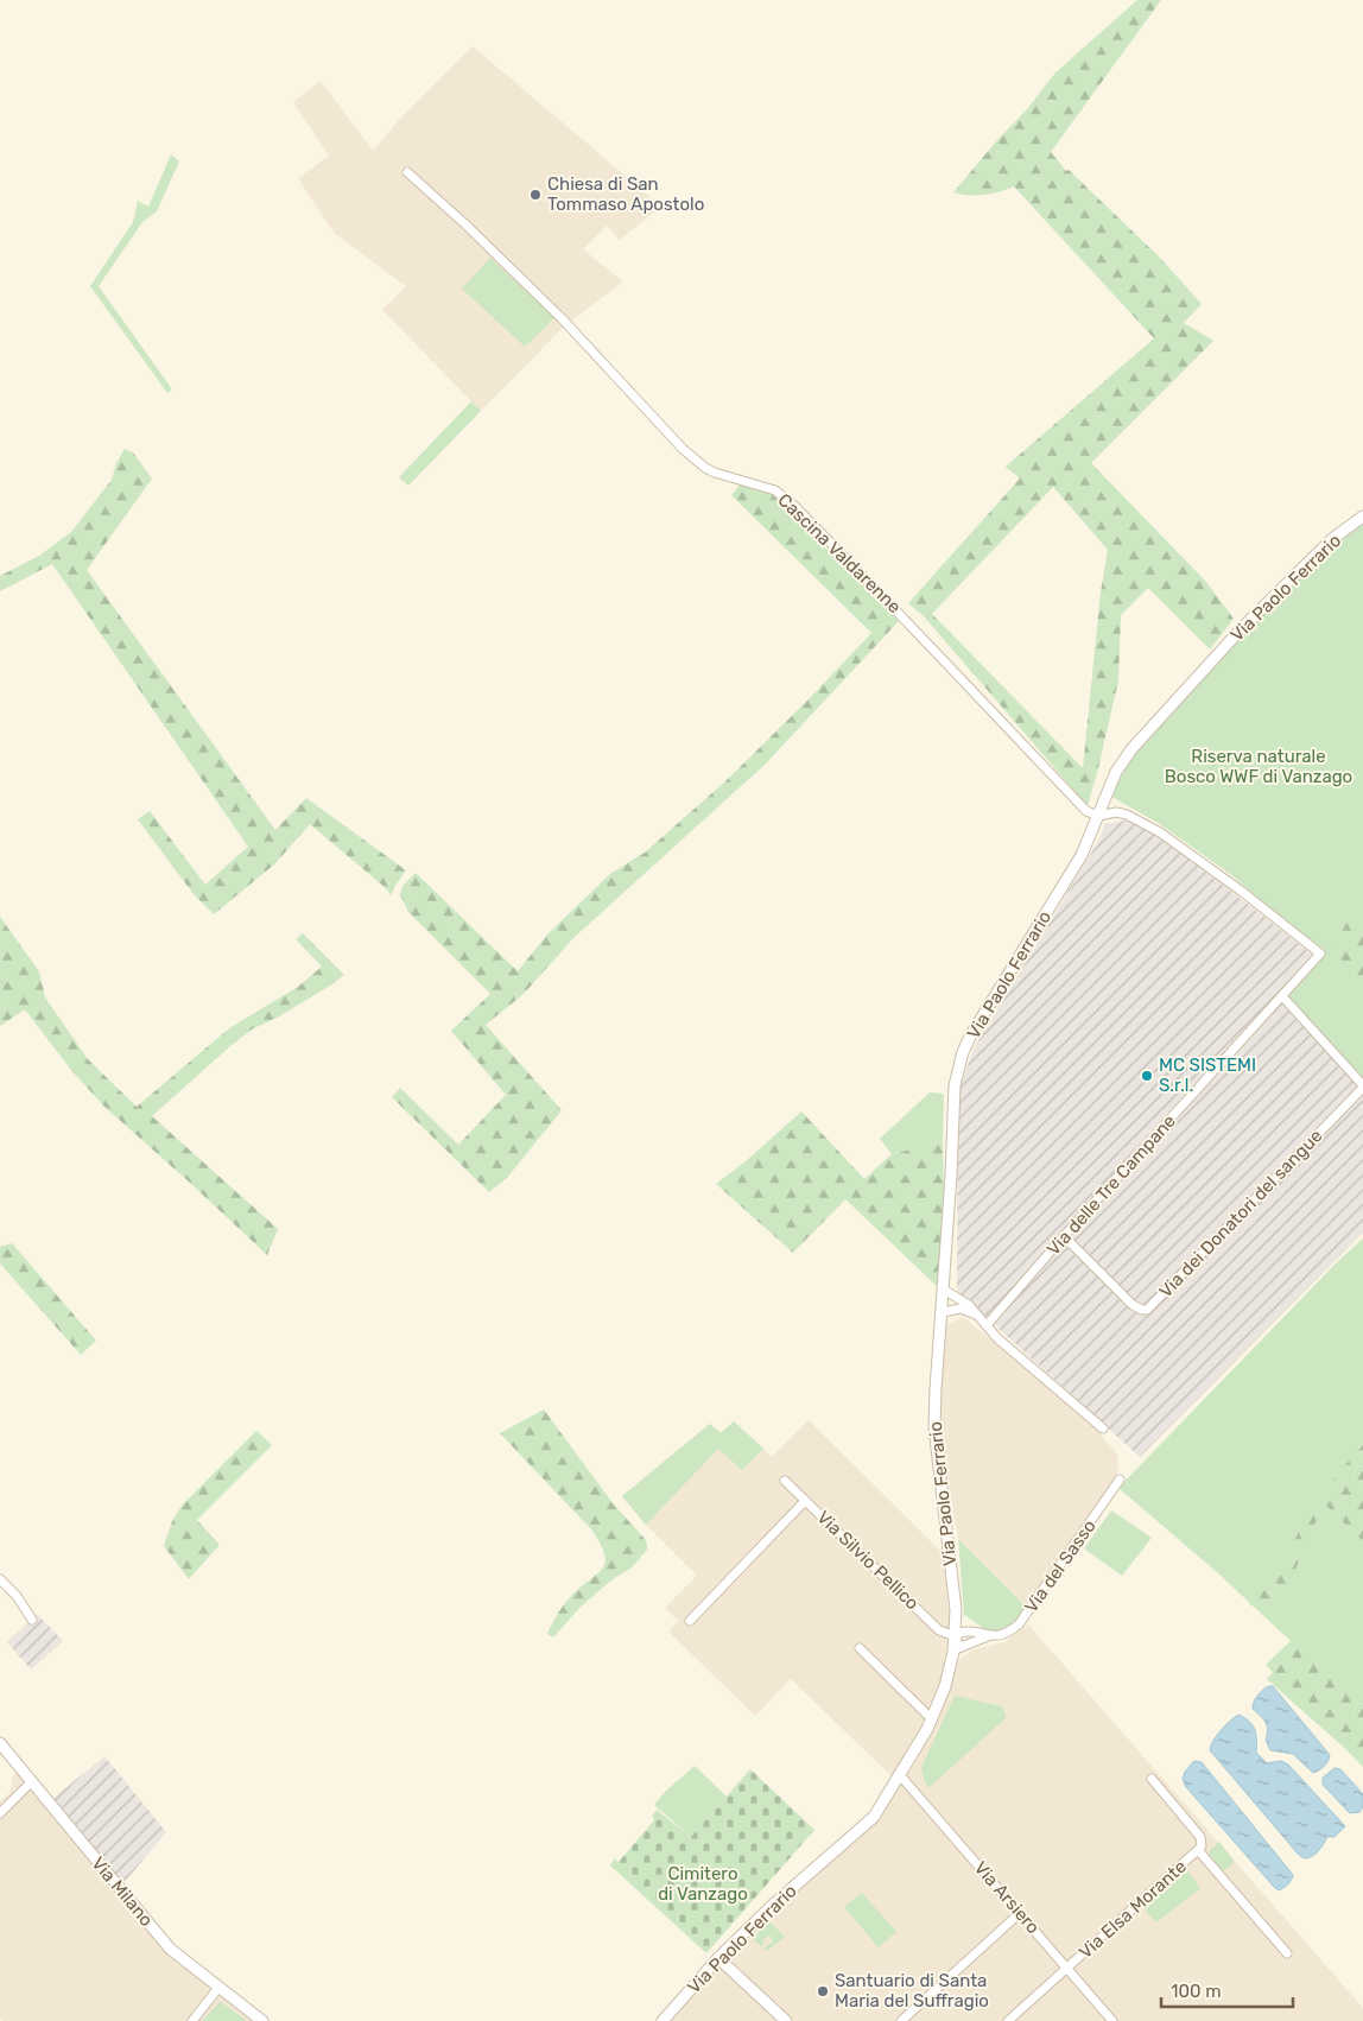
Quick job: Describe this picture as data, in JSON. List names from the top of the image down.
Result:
{
  "streets": {
    "street": [
      "Cascina Valdarenne",
      "Via Paolo Ferrario",
      "Via delle Tre Campane",
      "Via dei Donatori del sangue",
      "Via Silvio Pellico",
      "Via del Sasso",
      "Via Milano",
      "Via Arsiero",
      "Via Elsa Morante"
    ]
  },
  "crossings": [
    ["Cascina Valdarenne", "Via Paolo Ferrario"],
    ["Cascina Valdarenne", "Via delle Tre Campane"],
    ["Via Paolo Ferrario", "Via delle Tre Campane"],
    ["Via Paolo Ferrario", "Via Silvio Pellico"],
    ["Via Paolo Ferrario", "Via del Sasso"],
    ["Via Paolo Ferrario", "Via Arsiero"],
    ["Via delle Tre Campane", "Via dei Donatori del sangue"],
    ["Via Silvio Pellico", "Via del Sasso"],
    ["Via Arsiero", "Via Elsa Morante"]
  ],
  "parks": ["Riserva naturale Bosco WWF di Vanzago", "Cimitero di Vanzago"],
  "places": ["Chiesa di San Tommaso Apostolo", "MC SISTEMI S.r.l.", "Santuario di Santa Maria del Suffragio"],
  "scale_bar": "100 m"
}
